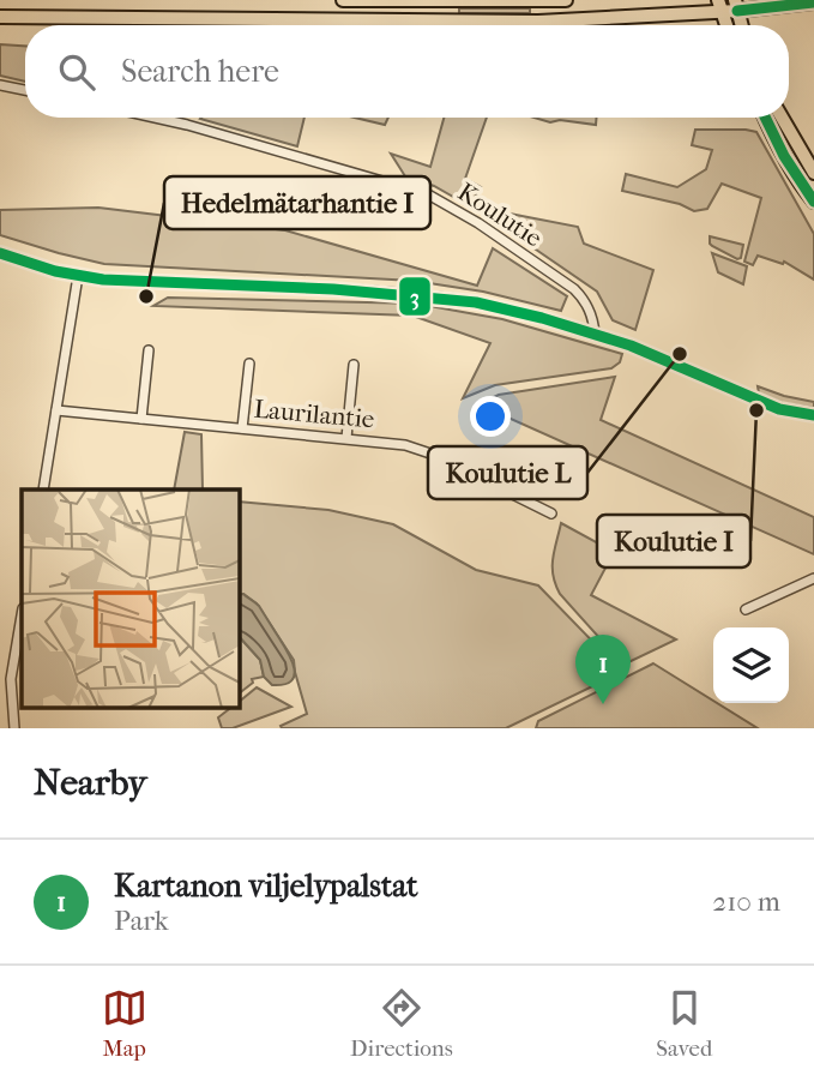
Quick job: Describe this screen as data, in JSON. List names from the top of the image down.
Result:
{
  "streets": {
    "street": ["Koulutie", "Laurilantie"]
  },
  "places": ["Hedelmätarhantie I", "Koulutie L", "Koulutie I"],
  "lines": ["transit line 3"],
  "page": {
    "search": "Search here",
    "pins": "1",
    "heading": "Nearby",
    "list": [
      {
        "mark": "1",
        "name": "Kartanon viljelypalstat",
        "note": "Park",
        "value": "210 m"
      }
    ],
    "nav": ["Map", "Directions", "Saved"]
  }
}
